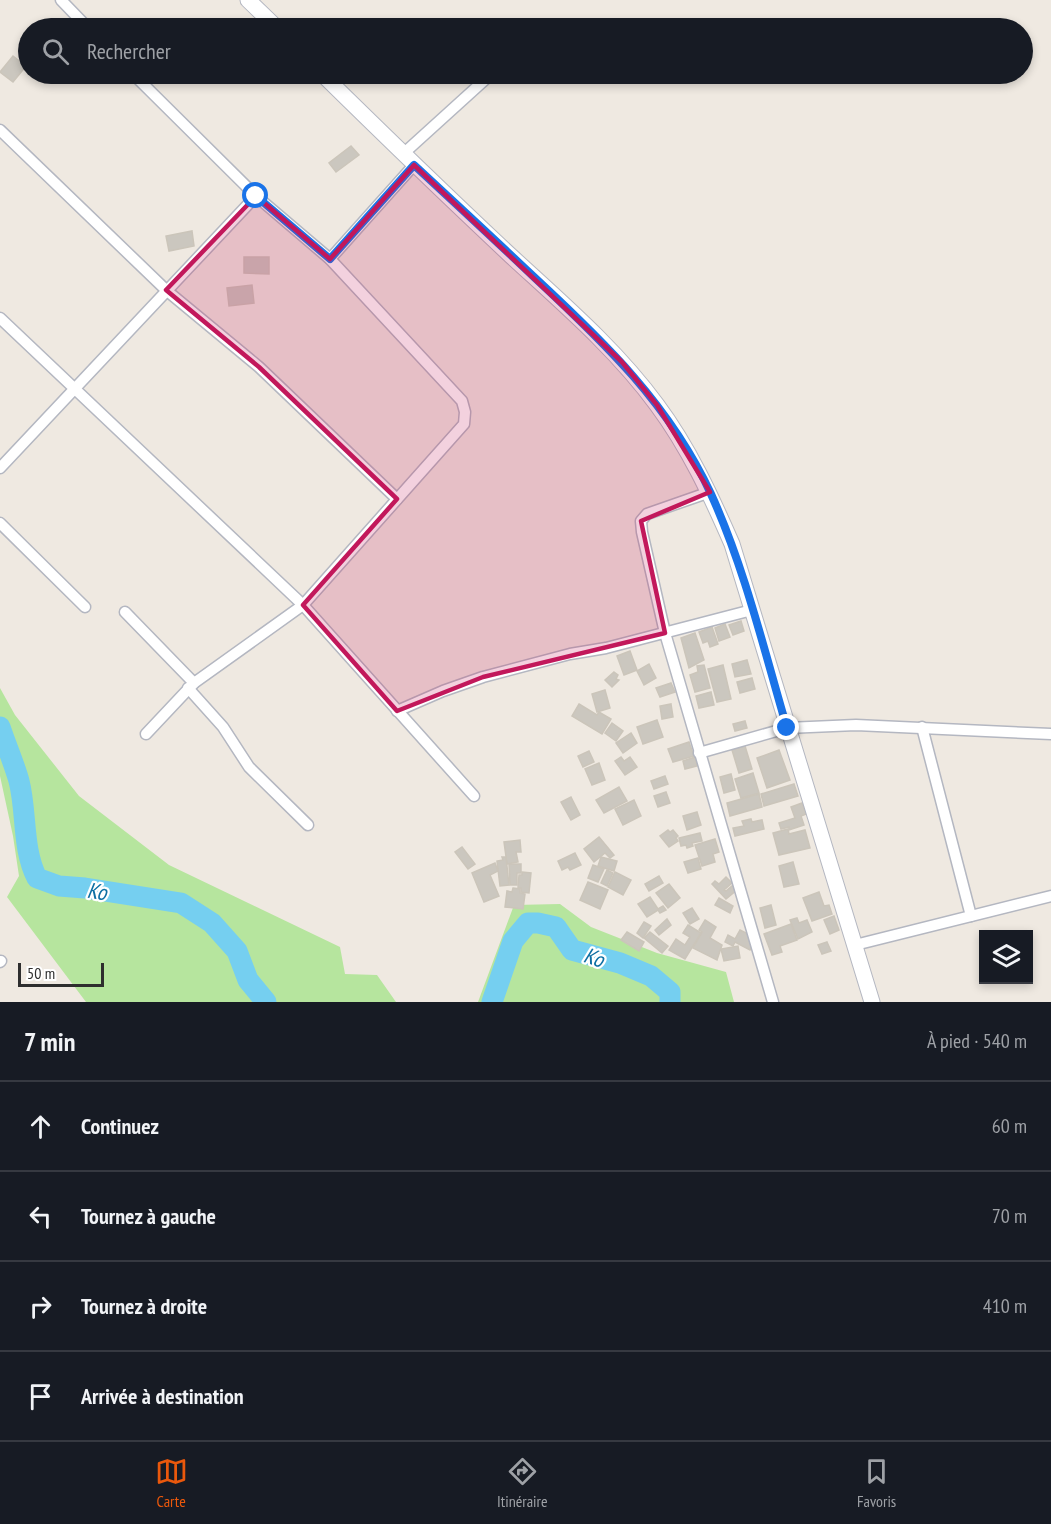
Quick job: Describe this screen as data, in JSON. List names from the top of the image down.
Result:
{
  "water": ["Ko"],
  "scale_bar": "50 m",
  "page": {
    "search": "Rechercher",
    "scale": "50 m",
    "heading": ["7 min", "À pied · 540 m"],
    "list": [
      ["Continuez", "60 m"],
      ["Tournez à gauche", "70 m"],
      ["Tournez à droite", "410 m"],
      "Arrivée à destination"
    ],
    "nav": ["Carte", "Itinéraire", "Favoris"]
  }
}
